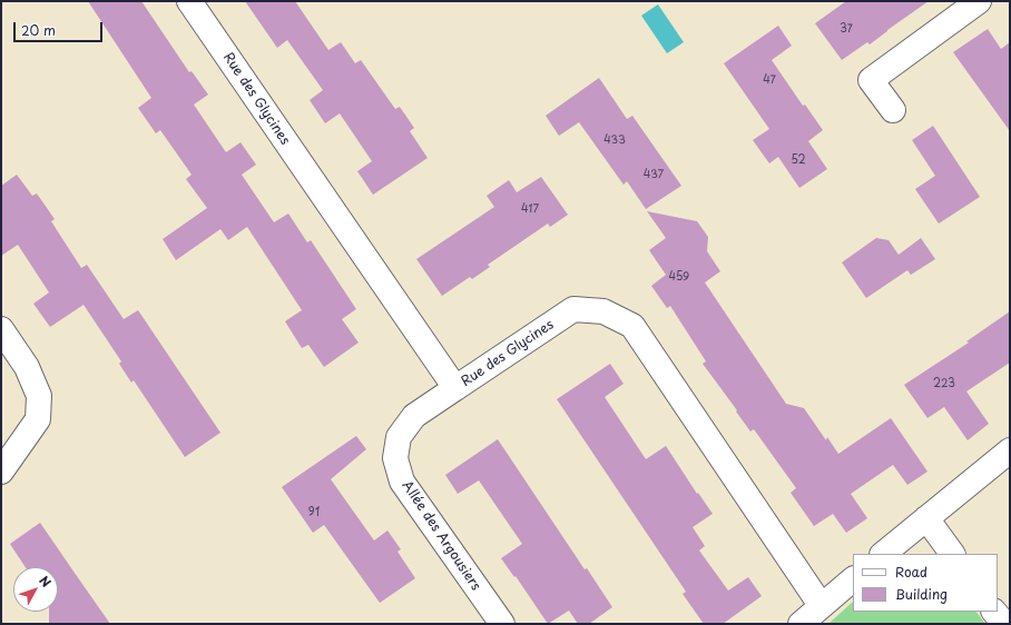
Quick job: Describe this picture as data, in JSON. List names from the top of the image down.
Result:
{
  "streets": {
    "street": ["Rue des Glycines", "Allée des Argousiers"]
  },
  "crossings": [
    ["Rue des Glycines", "Allée des Argousiers"]
  ],
  "house_numbers": [
    "37",
    "47",
    "433",
    "52",
    "437",
    "417",
    "459",
    "223",
    "91"
  ],
  "legend": ["Road", "Building"],
  "scale_bar": "20 m",
  "north": "top right"
}
